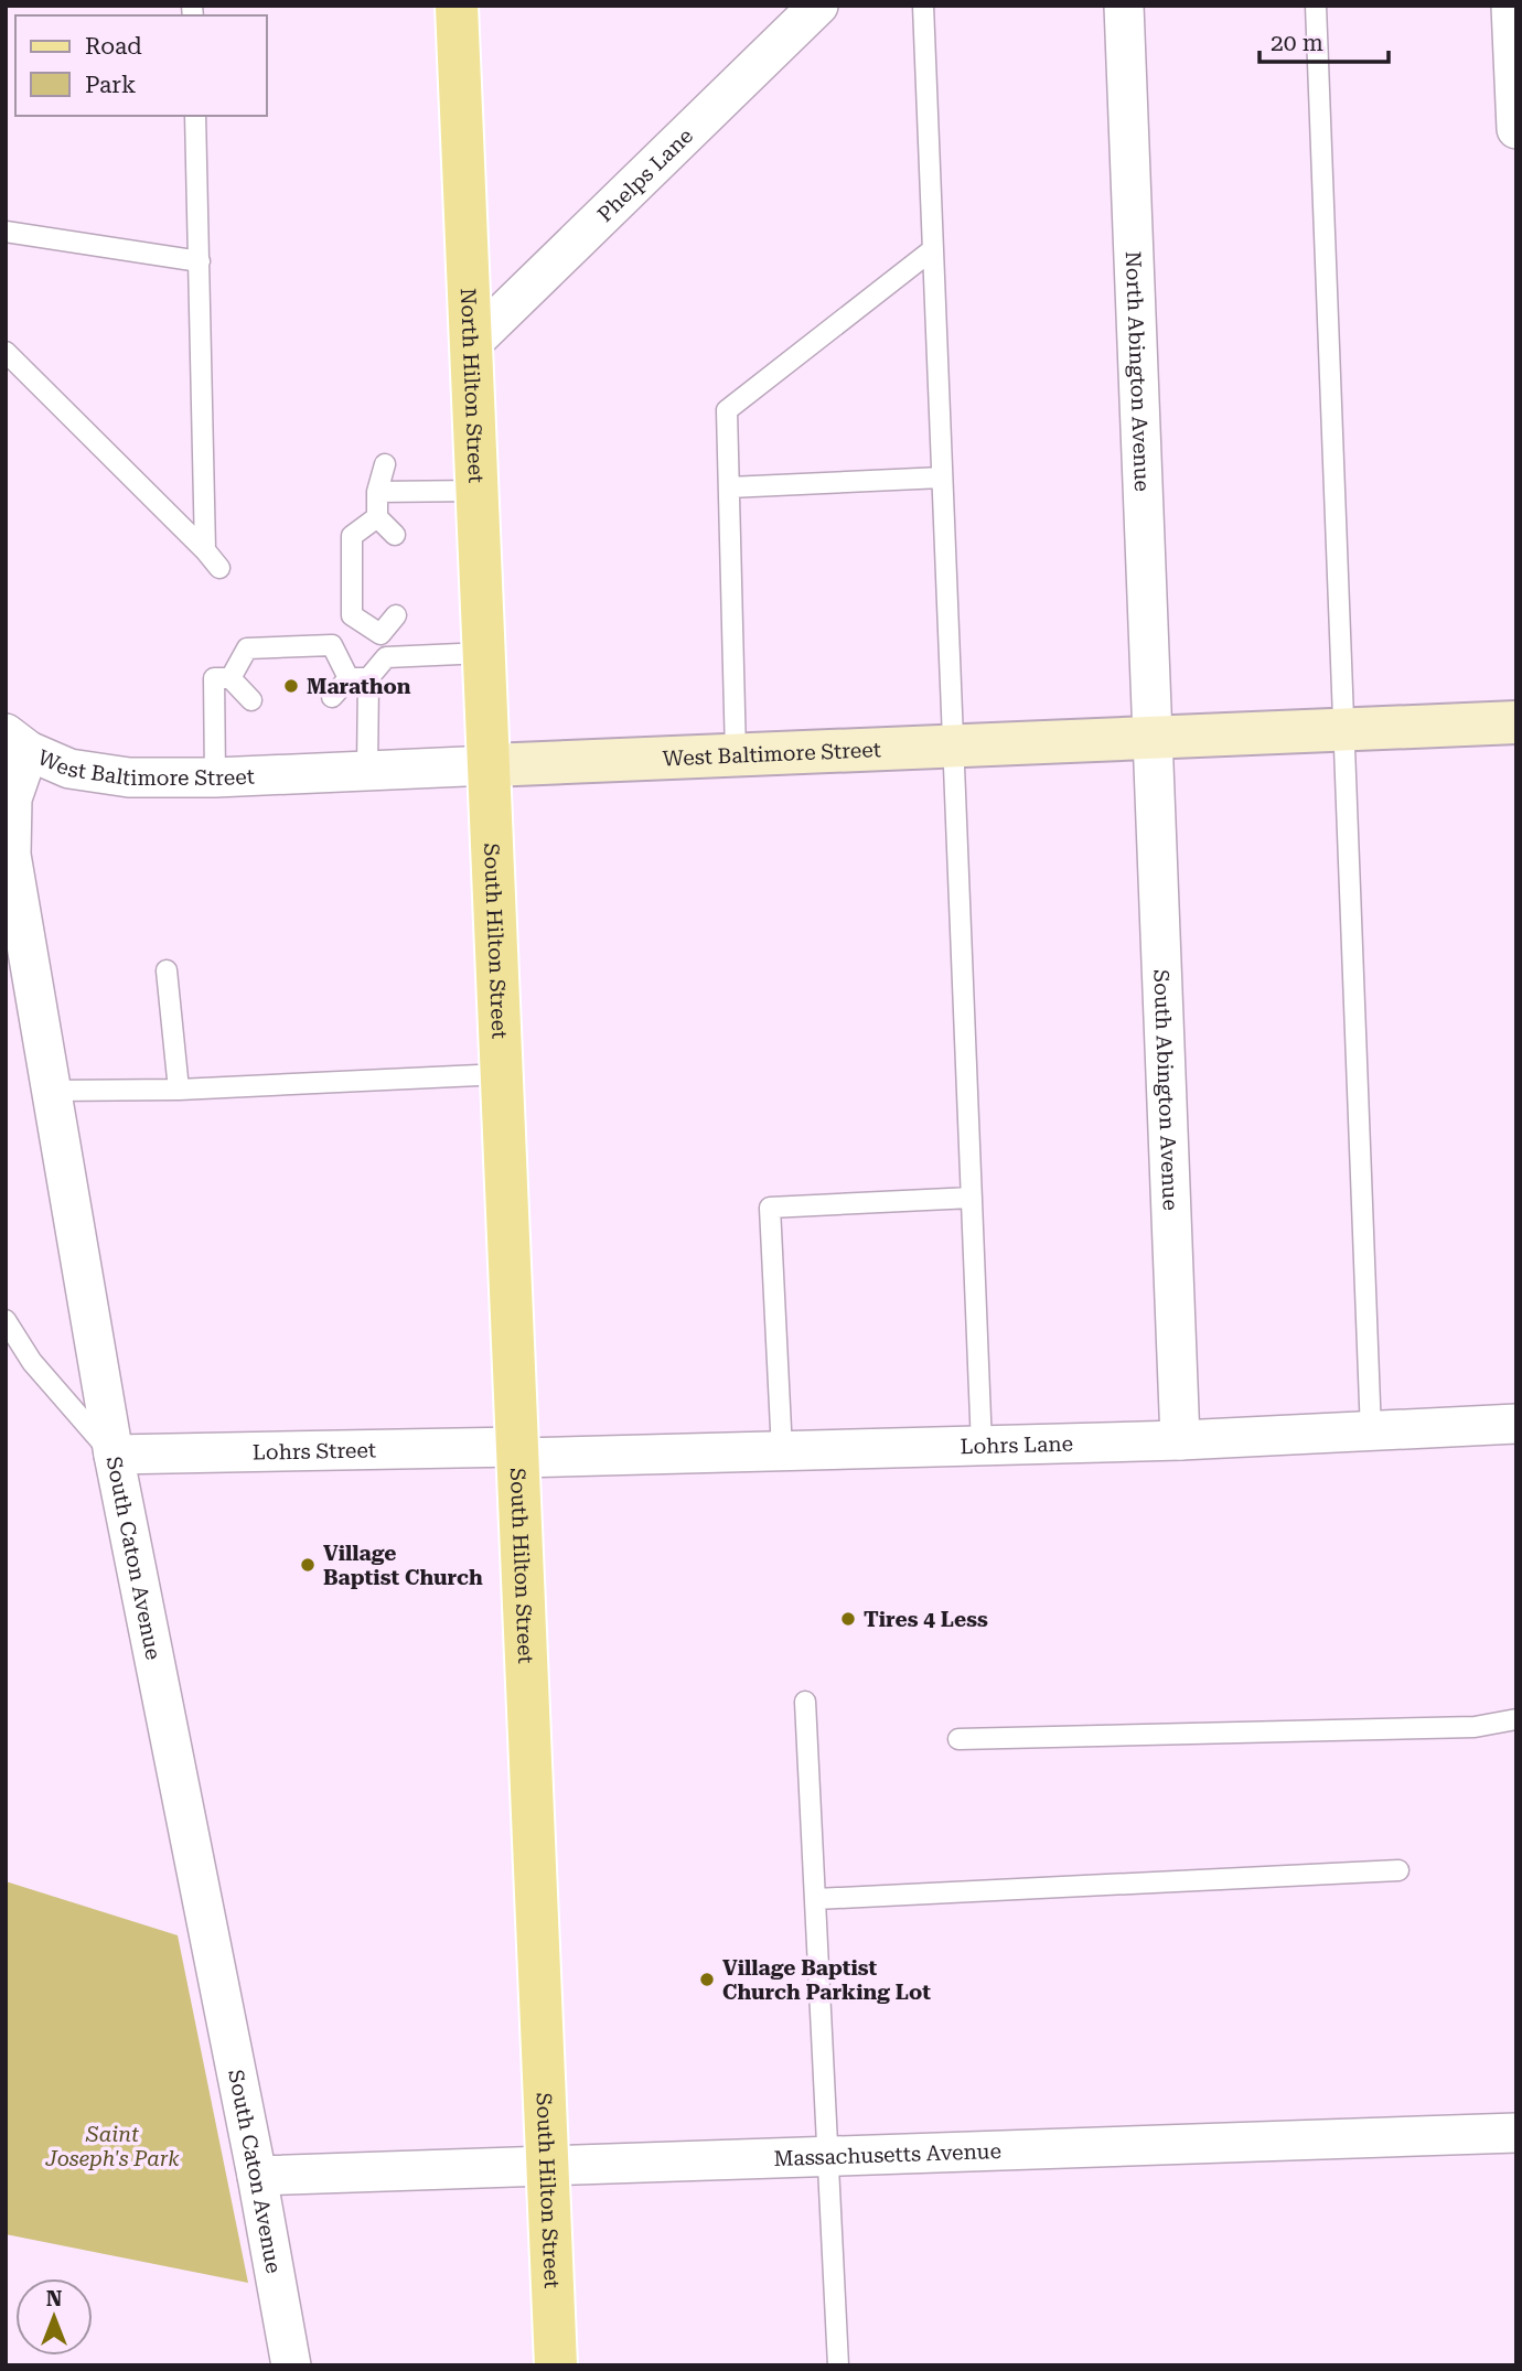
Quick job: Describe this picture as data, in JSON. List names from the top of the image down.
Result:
{
  "streets": {
    "main road": ["North Hilton Street", "West Baltimore Street", "South Hilton Street"],
    "street": [
      "Phelps Lane",
      "North Abington Avenue",
      "South Abington Avenue",
      "Lohrs Lane",
      "Lohrs Street",
      "South Caton Avenue",
      "Massachusetts Avenue"
    ]
  },
  "crossings": [
    ["Phelps Lane", "North Hilton Street"],
    ["North Abington Avenue", "West Baltimore Street"],
    ["North Abington Avenue", "South Abington Avenue"],
    ["North Hilton Street", "West Baltimore Street"],
    ["North Hilton Street", "South Hilton Street"],
    ["West Baltimore Street", "South Hilton Street"],
    ["West Baltimore Street", "South Abington Avenue"],
    ["West Baltimore Street", "South Caton Avenue"],
    ["South Hilton Street", "Lohrs Lane"],
    ["South Hilton Street", "Lohrs Street"],
    ["South Hilton Street", "Massachusetts Avenue"],
    ["South Abington Avenue", "Lohrs Lane"],
    ["Lohrs Lane", "Lohrs Street"],
    ["Lohrs Street", "South Caton Avenue"],
    ["South Caton Avenue", "Massachusetts Avenue"]
  ],
  "parks": ["Saint Joseph's Park"],
  "places": [
    "Marathon",
    "Village Baptist Church",
    "Tires 4 Less",
    "Village Baptist Church Parking Lot"
  ],
  "legend": ["Road", "Park"],
  "scale_bar": "20 m",
  "north": "top"
}
